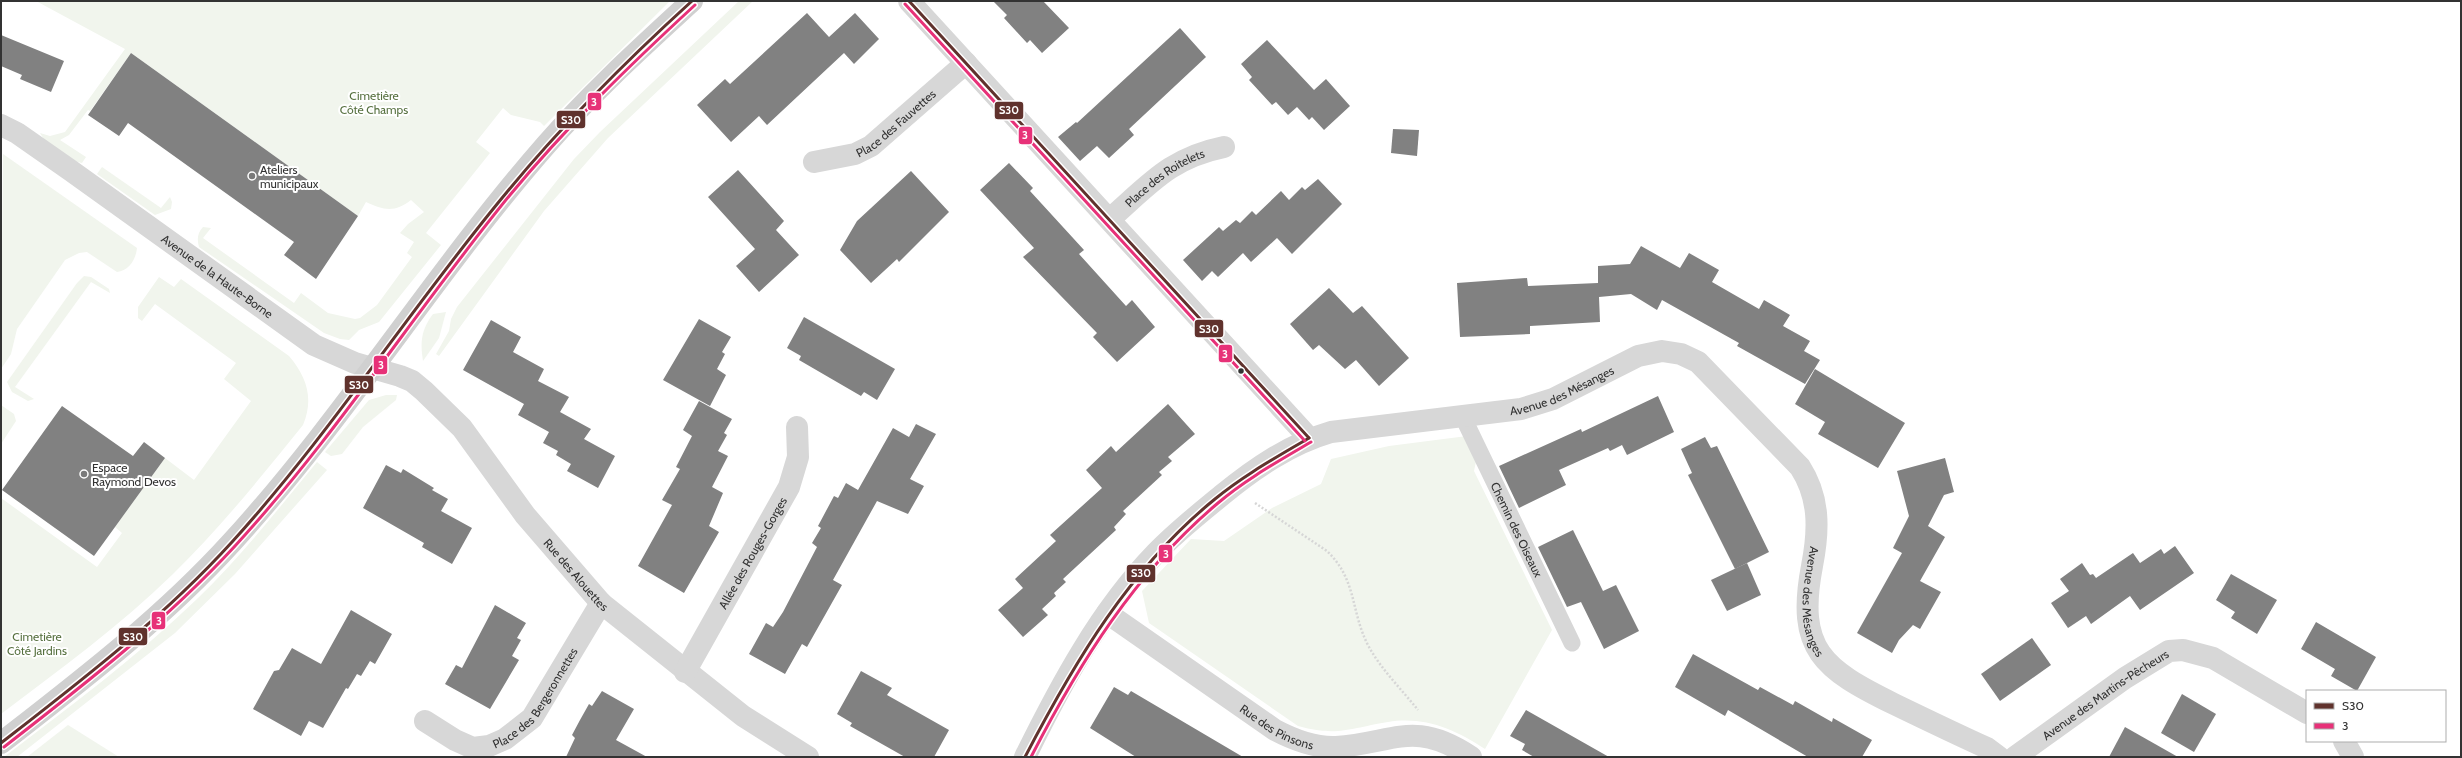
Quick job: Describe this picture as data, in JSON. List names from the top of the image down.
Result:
{
  "streets": {
    "street": [
      "Place des Fauvettes",
      "Place des Roitelets",
      "Avenue de la Haute-Borne",
      "Avenue des Mésanges",
      "Allée des Rouges-Gorges",
      "Rue des Alouettes",
      "Place des Bergeronnettes",
      "Avenue des Martins-Pêcheurs",
      "Rue des Pinsons"
    ],
    "lane": ["Chemin des Oiseaux"]
  },
  "crossings": [
    ["Avenue de la Haute-Borne", "Rue des Alouettes"],
    ["Avenue des Mésanges", "Chemin des Oiseaux"],
    ["Avenue des Mésanges", "Rue des Pinsons"],
    ["Allée des Rouges-Gorges", "Rue des Alouettes"],
    ["Rue des Alouettes", "Place des Bergeronnettes"]
  ],
  "parks": ["Cimetière Côté Champs", "Cimetière Côté Jardins"],
  "places": ["Ateliers municipaux", "Espace Raymond Devos"],
  "lines": ["transit line S30", "transit line 3"],
  "legend": ["S30", "3"]
}
